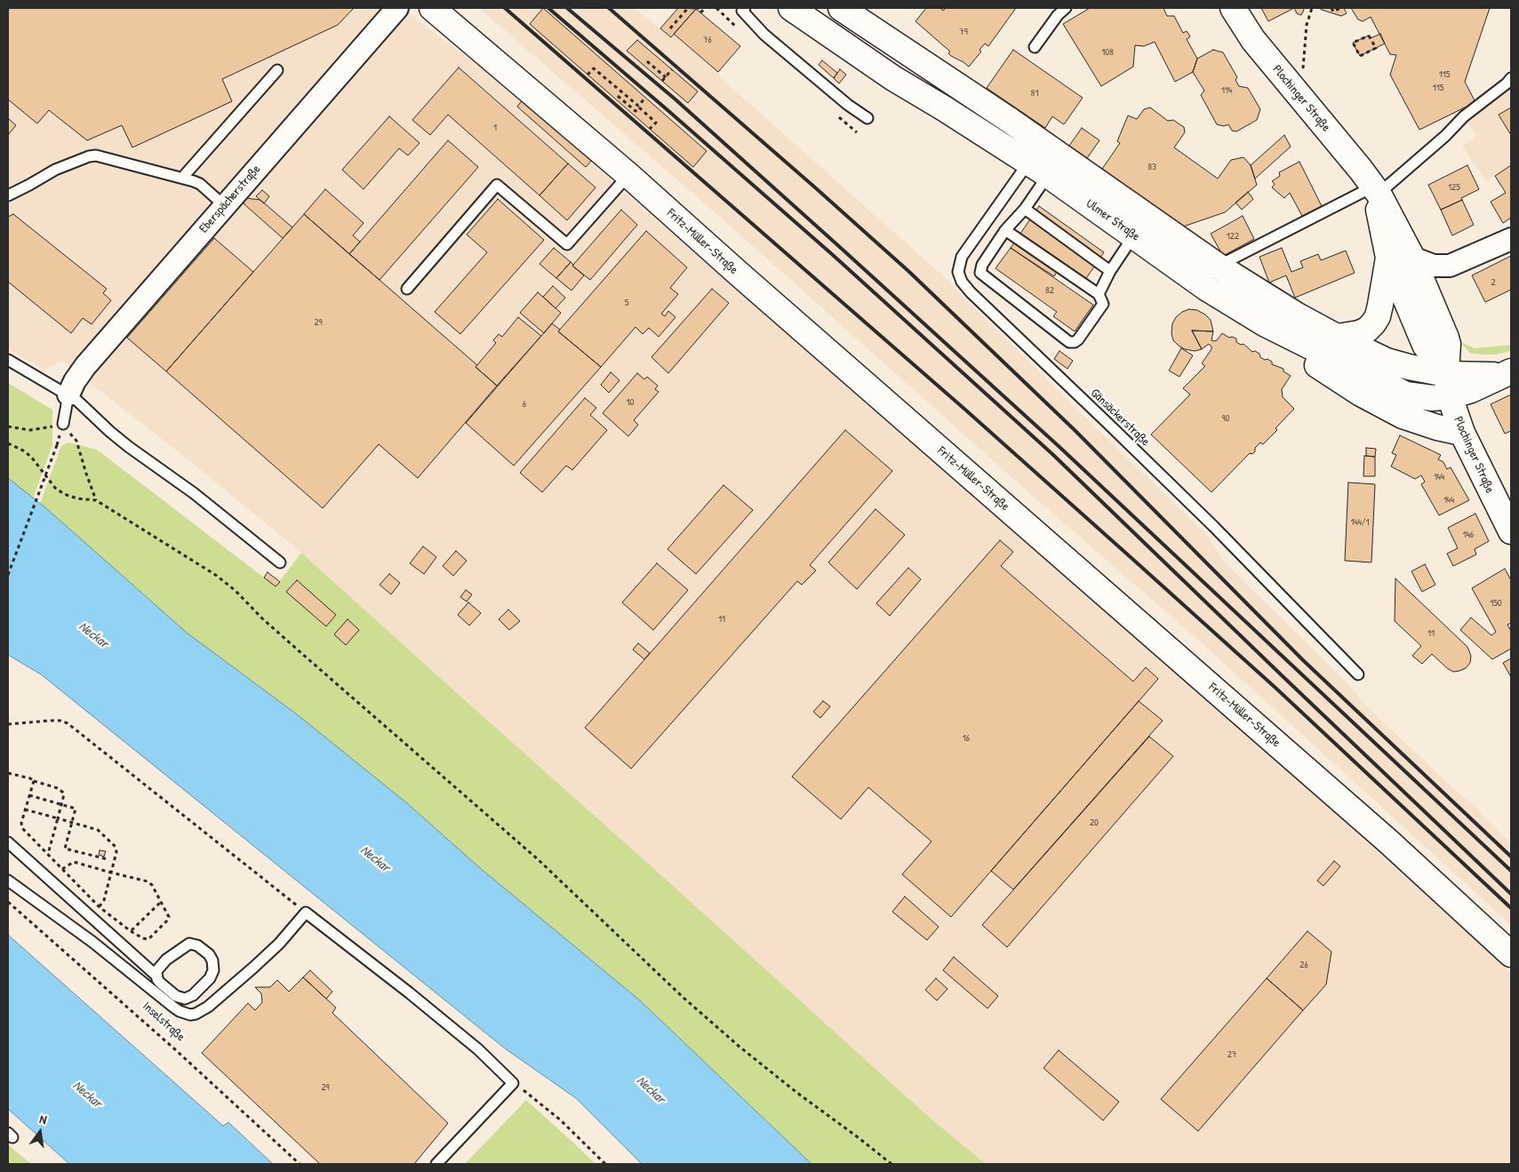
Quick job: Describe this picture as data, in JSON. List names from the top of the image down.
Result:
{
  "streets": {
    "street": [
      "Plochinger Straße",
      "Eberspächerstraße",
      "Ulmer Straße",
      "Fritz-Müller-Straße"
    ],
    "lane": ["Gänsäckerstraße"],
    "path": ["Inselstraße"]
  },
  "crossings": [
    ["Plochinger Straße", "Ulmer Straße"],
    ["Ulmer Straße", "Gänsäckerstraße"]
  ],
  "water": ["Neckar"],
  "house_numbers": [
    "79",
    "76",
    "108",
    "115",
    "115",
    "114",
    "81",
    "1",
    "83",
    "125",
    "122",
    "2",
    "82",
    "5",
    "29",
    "10",
    "6",
    "90",
    "144",
    "144",
    "144/1",
    "146",
    "150",
    "11",
    "11",
    "16",
    "20",
    "26",
    "27",
    "29"
  ],
  "north": "top"
}
